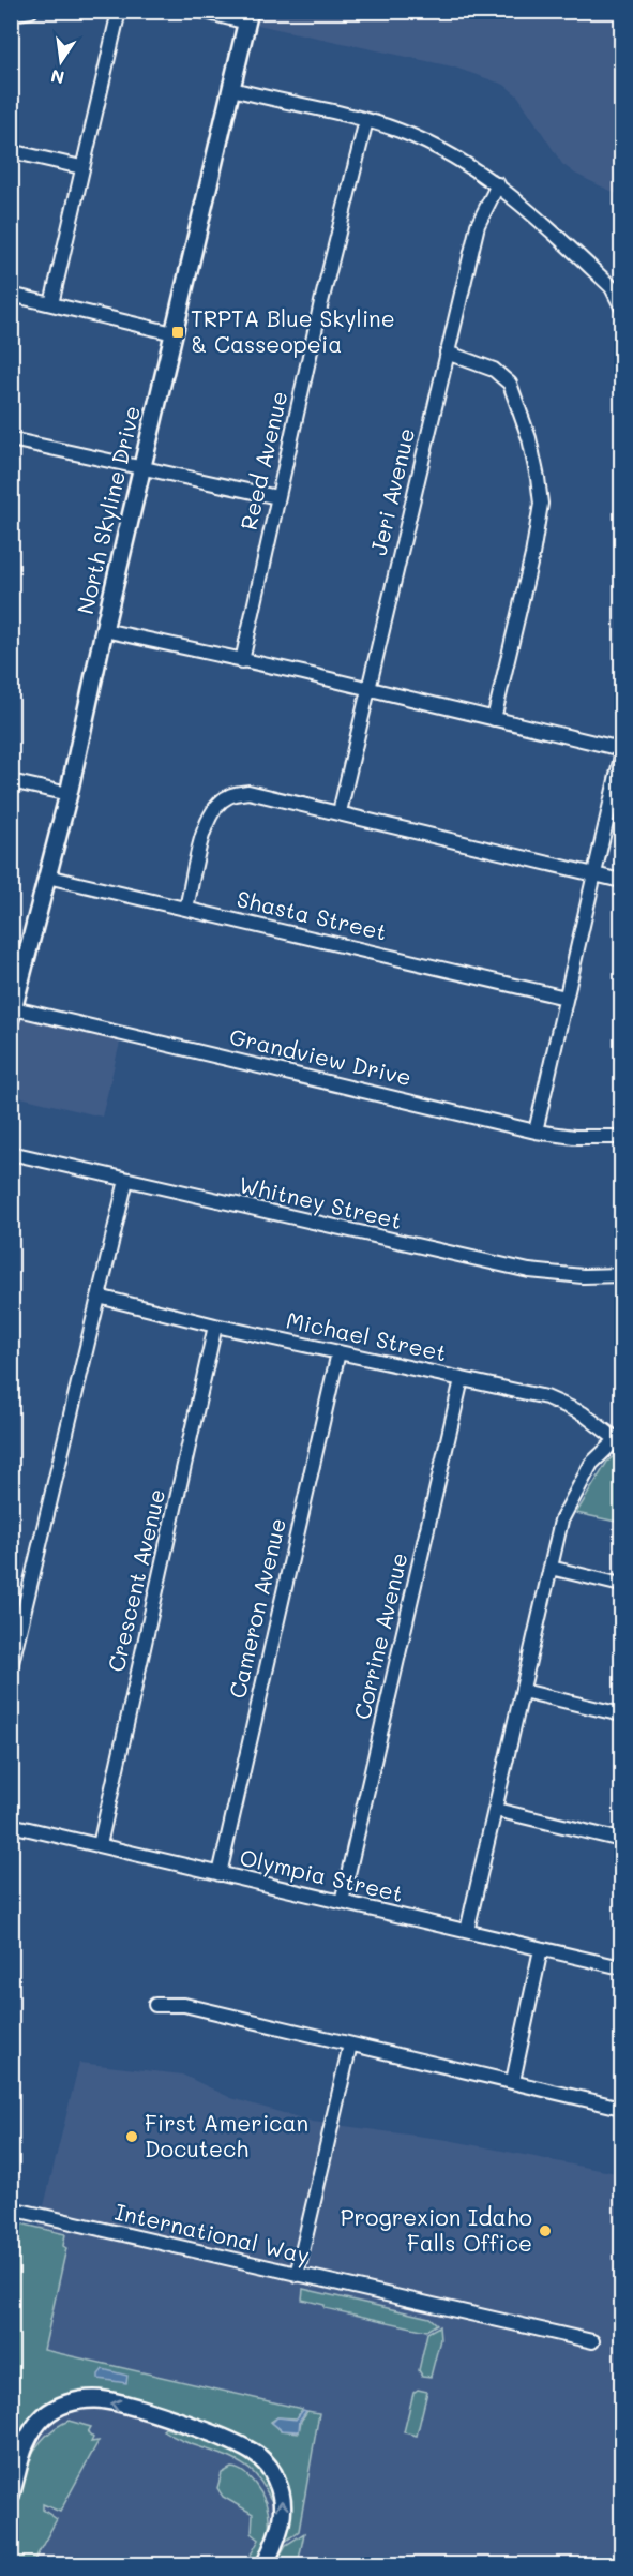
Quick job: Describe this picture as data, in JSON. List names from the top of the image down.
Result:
{
  "streets": {
    "main road": ["North Skyline Drive"],
    "street": [
      "Reed Avenue",
      "Jeri Avenue",
      "Shasta Street",
      "Grandview Drive",
      "Whitney Street",
      "Michael Street",
      "Crescent Avenue",
      "Cameron Avenue",
      "Corrine Avenue",
      "Olympia Street",
      "International Way"
    ]
  },
  "crossings": [
    ["North Skyline Drive", "Shasta Street"],
    ["North Skyline Drive", "Grandview Drive"],
    ["Michael Street", "Crescent Avenue"],
    ["Michael Street", "Cameron Avenue"],
    ["Michael Street", "Corrine Avenue"],
    ["Crescent Avenue", "Olympia Street"],
    ["Cameron Avenue", "Olympia Street"],
    ["Corrine Avenue", "Olympia Street"]
  ],
  "places": {
    "transit": ["TRPTA Blue Skyline & Casseopeia"],
    "other": ["First American Docutech", "Progrexion Idaho Falls Office"]
  },
  "north": "bottom"
}
